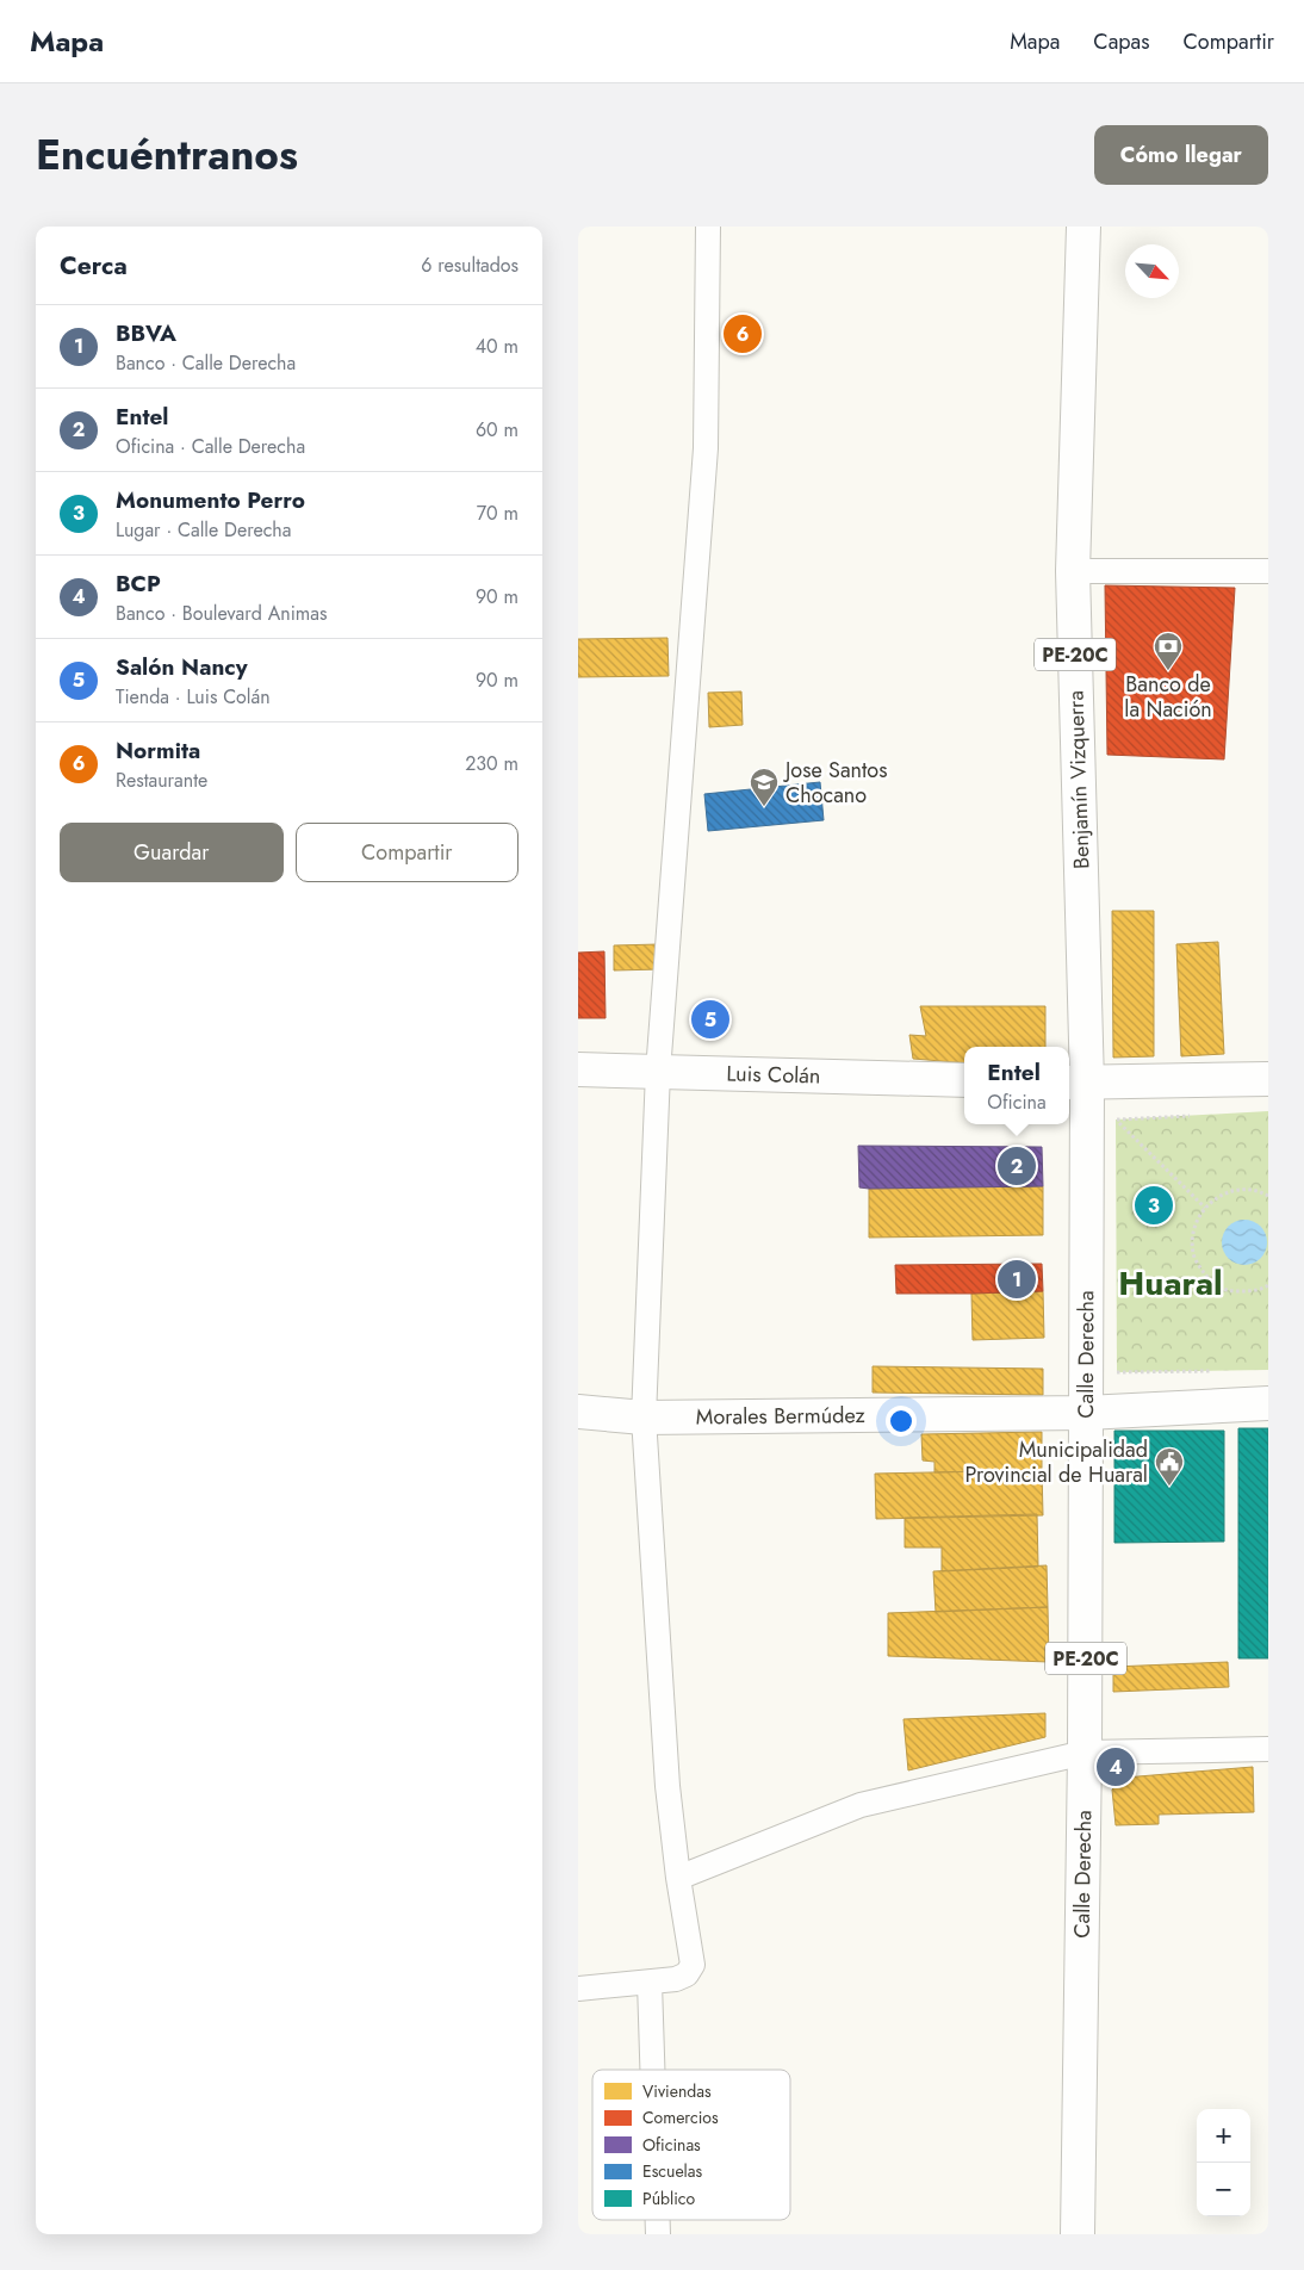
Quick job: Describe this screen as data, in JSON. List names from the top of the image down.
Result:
{
  "streets": {
    "main road": [
      "PE-20C",
      "Benjamín Vizquerra",
      "Luis Colán",
      "Calle Derecha",
      "Morales Bermúdez"
    ]
  },
  "crossings": [
    ["Benjamín Vizquerra", "Calle Derecha"],
    ["Calle Derecha", "Morales Bermúdez"]
  ],
  "districts": ["Huaral"],
  "places": {
    "bank": ["Banco de la Nación"],
    "school or university": ["Jose Santos Chocano"],
    "public building": ["Municipalidad Provincial de Huaral"]
  },
  "legend": [
    "Viviendas",
    "Comercios",
    "Oficinas",
    "Escuelas",
    "Público"
  ],
  "north": "bottom right",
  "page": {
    "header": "Mapa",
    "nav": ["Mapa", "Capas", "Compartir"],
    "title": "Encuéntranos",
    "buttons": [
      "Cómo llegar",
      ["Guardar", "Compartir"]
    ],
    "heading": ["Cerca", "6 resultados"],
    "list": [
      {
        "mark": "1",
        "name": "BBVA",
        "note": "Banco · Calle Derecha",
        "value": "40 m"
      },
      {
        "mark": "2",
        "name": "Entel",
        "note": "Oficina · Calle Derecha",
        "value": "60 m"
      },
      {
        "mark": "3",
        "name": "Monumento Perro",
        "note": "Lugar · Calle Derecha",
        "value": "70 m"
      },
      {
        "mark": "4",
        "name": "BCP",
        "note": "Banco · Boulevard Animas",
        "value": "90 m"
      },
      {
        "mark": "5",
        "name": "Salón Nancy",
        "note": "Tienda · Luis Colán",
        "value": "90 m"
      },
      {
        "mark": "6",
        "name": "Normita",
        "note": "Restaurante",
        "value": "230 m"
      }
    ],
    "pins": [
      "6",
      "5",
      "2",
      "3",
      "1",
      "4"
    ],
    "popup": ["Entel", "Oficina"],
    "map_buttons": ["+", "−"]
  }
}
